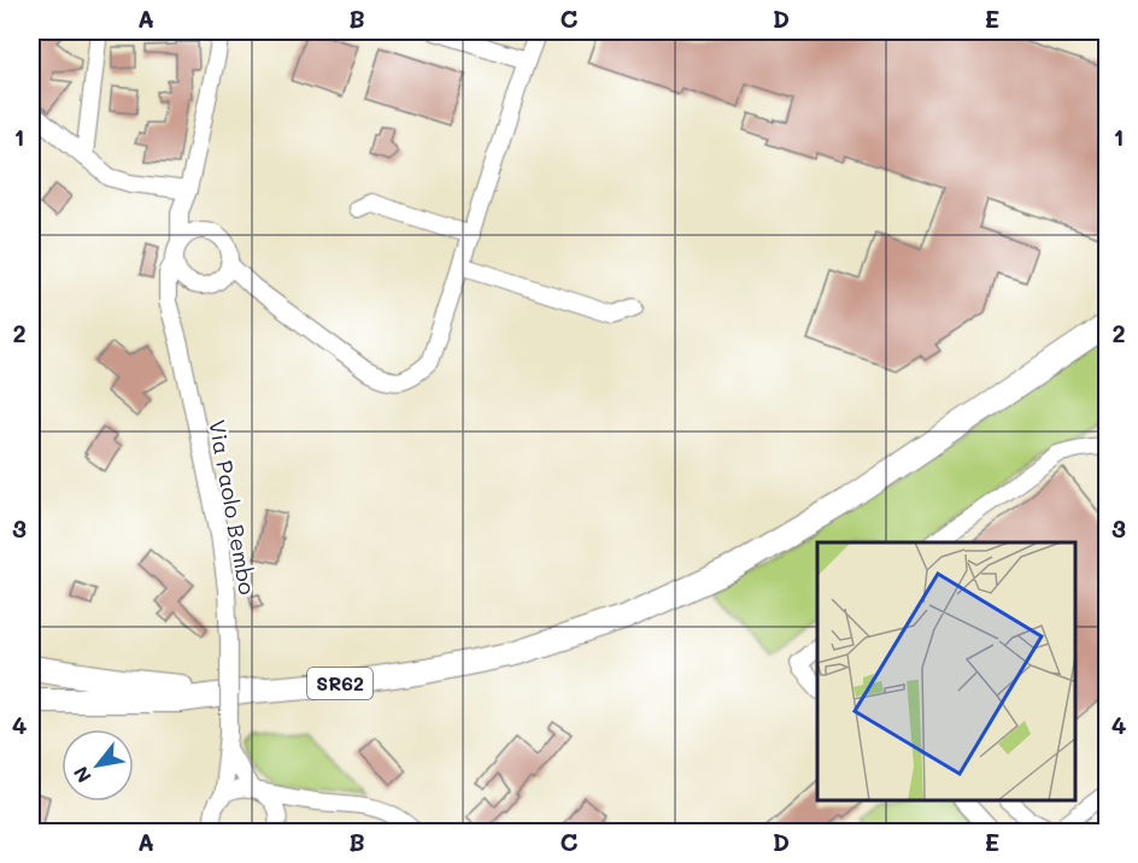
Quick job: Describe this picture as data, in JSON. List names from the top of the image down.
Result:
{
  "streets": {
    "highway": ["SR62"],
    "street": ["Via Paolo Bembo"]
  },
  "north": "bottom left",
  "grid": {
    "columns": [
      "A",
      "B",
      "C",
      "D",
      "E"
    ],
    "rows": [
      "1",
      "2",
      "3",
      "4"
    ]
  }
}
